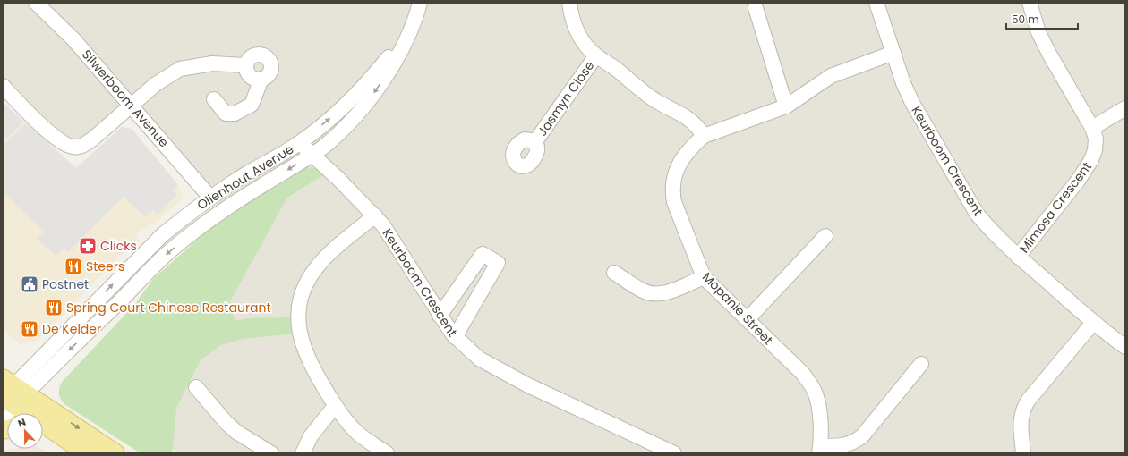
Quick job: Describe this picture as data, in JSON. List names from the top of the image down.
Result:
{
  "streets": {
    "street": [
      "Silwerboom Avenue",
      "Jasmyn Close",
      "Keurboom Crescent",
      "Olienhout Avenue",
      "Mimosa Crescent",
      "Mopanie Street"
    ]
  },
  "crossings": [
    ["Silwerboom Avenue", "Olienhout Avenue"],
    ["Keurboom Crescent", "Olienhout Avenue"],
    ["Keurboom Crescent", "Mimosa Crescent"],
    ["Keurboom Crescent", "Mopanie Street"]
  ],
  "places": {
    "pharmacy": ["Clicks"],
    "restaurant": ["Steers", "Spring Court Chinese Restaurant", "De Kelder"],
    "public building": ["Postnet"]
  },
  "scale_bar": "50 m",
  "north": "top"
}
